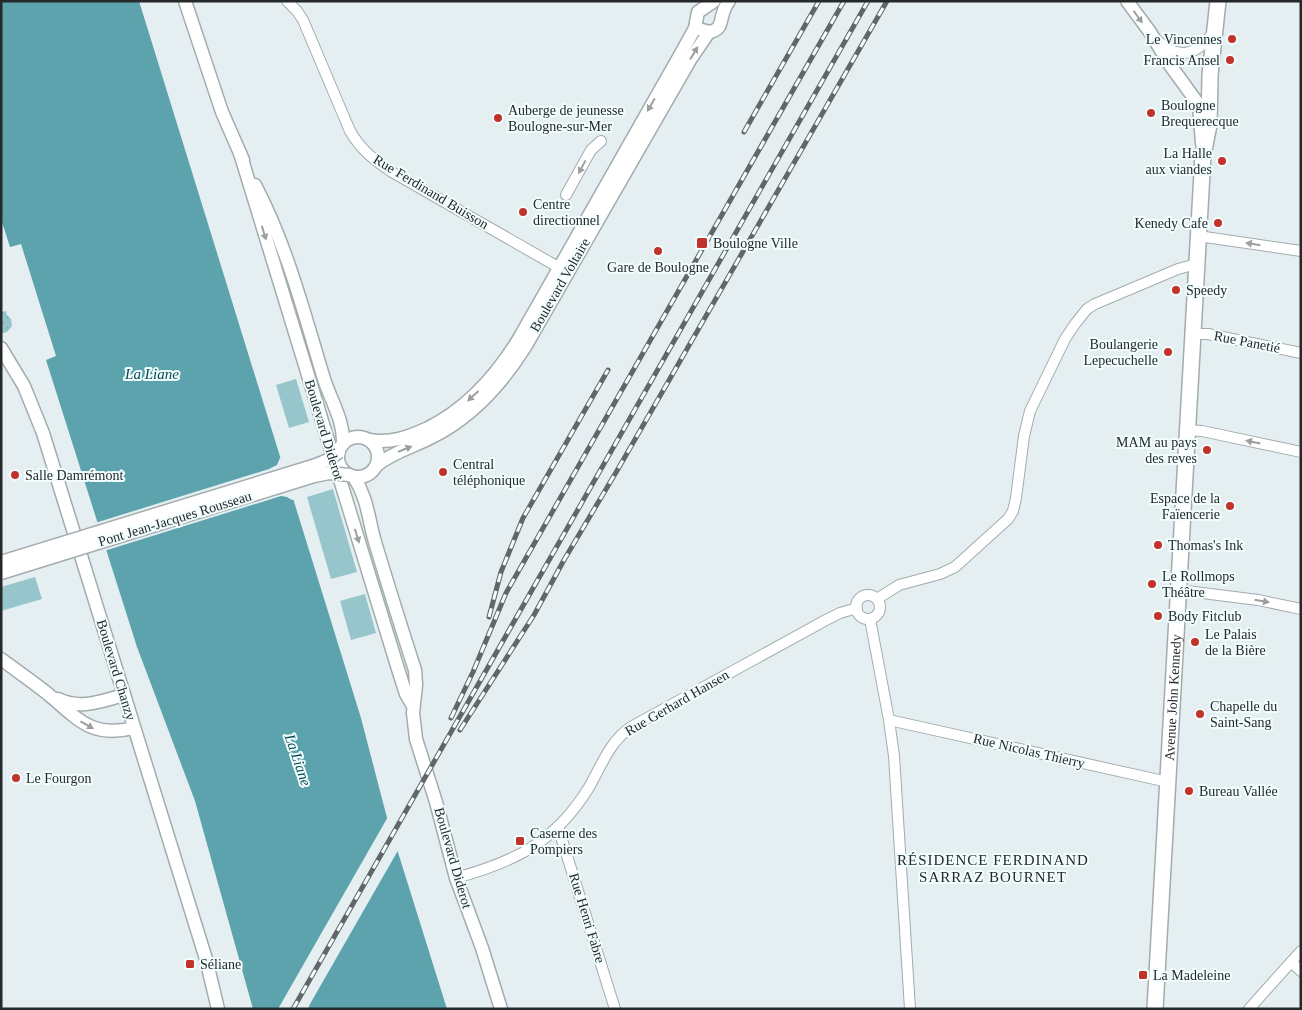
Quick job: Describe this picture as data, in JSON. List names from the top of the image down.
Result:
{
  "streets": {
    "main road": ["Avenue John Kennedy"],
    "street": [
      "Rue Ferdinand Buisson",
      "Boulevard Voltaire",
      "Rue Panetié",
      "Boulevard Diderot",
      "Pont Jean-Jacques Rousseau",
      "Boulevard Chanzy",
      "Rue Gerhard Hansen",
      "Rue Nicolas Thierry",
      "Rue Henri Fabre"
    ]
  },
  "crossings": [
    ["Rue Ferdinand Buisson", "Boulevard Voltaire"],
    ["Boulevard Voltaire", "Boulevard Diderot"],
    ["Boulevard Voltaire", "Pont Jean-Jacques Rousseau"],
    ["Rue Panetié", "Avenue John Kennedy"],
    ["Boulevard Diderot", "Pont Jean-Jacques Rousseau"],
    ["Boulevard Diderot", "Rue Gerhard Hansen"],
    ["Avenue John Kennedy", "Rue Nicolas Thierry"],
    ["Rue Gerhard Hansen", "Rue Henri Fabre"]
  ],
  "districts": ["RÉSIDENCE FERDINAND SARRAZ BOURNET"],
  "water": ["La Liane"],
  "places": {
    "other": [
      "Le Vincennes",
      "Francis Ansel",
      "Boulogne Brequerecque",
      "Auberge de jeunesse Boulogne-sur-Mer",
      "La Halle aux viandes",
      "Centre directionnel",
      "Kenedy Cafe",
      "Gare de Boulogne",
      "Speedy",
      "Boulangerie Lepecuchelle",
      "MAM au pays des reves",
      "Central téléphonique",
      "Salle Damrémont",
      "Espace de la Faïencerie",
      "Thomas's Ink",
      "Le Rollmops Théâtre",
      "Body Fitclub",
      "Le Palais de la Bière",
      "Chapelle du Saint-Sang",
      "Le Fourgon",
      "Bureau Vallée"
    ],
    "transit": [
      "Boulogne Ville",
      "Caserne des Pompiers",
      "Séliane",
      "La Madeleine"
    ]
  }
}
